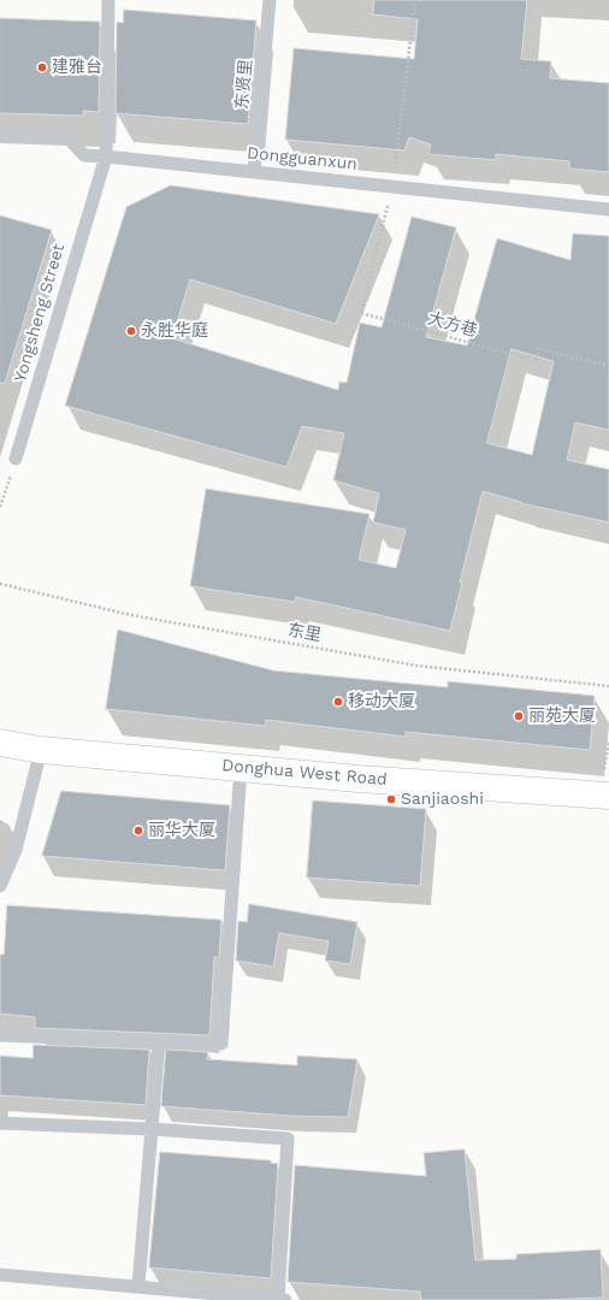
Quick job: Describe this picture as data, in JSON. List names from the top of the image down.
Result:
{
  "streets": {
    "street": ["Donghua West Road"],
    "lane": ["东贤里", "Dongguanxun", "Yongsheng Street"],
    "path": ["大方巷", "东里"]
  },
  "crossings": [
    ["东贤里", "Dongguanxun"],
    ["Dongguanxun", "Yongsheng Street"],
    ["Dongguanxun", "大方巷"]
  ],
  "places": [
    "建雅台",
    "永胜华庭",
    "移动大厦",
    "丽苑大厦",
    "Sanjiaoshi",
    "丽华大厦"
  ]
}
